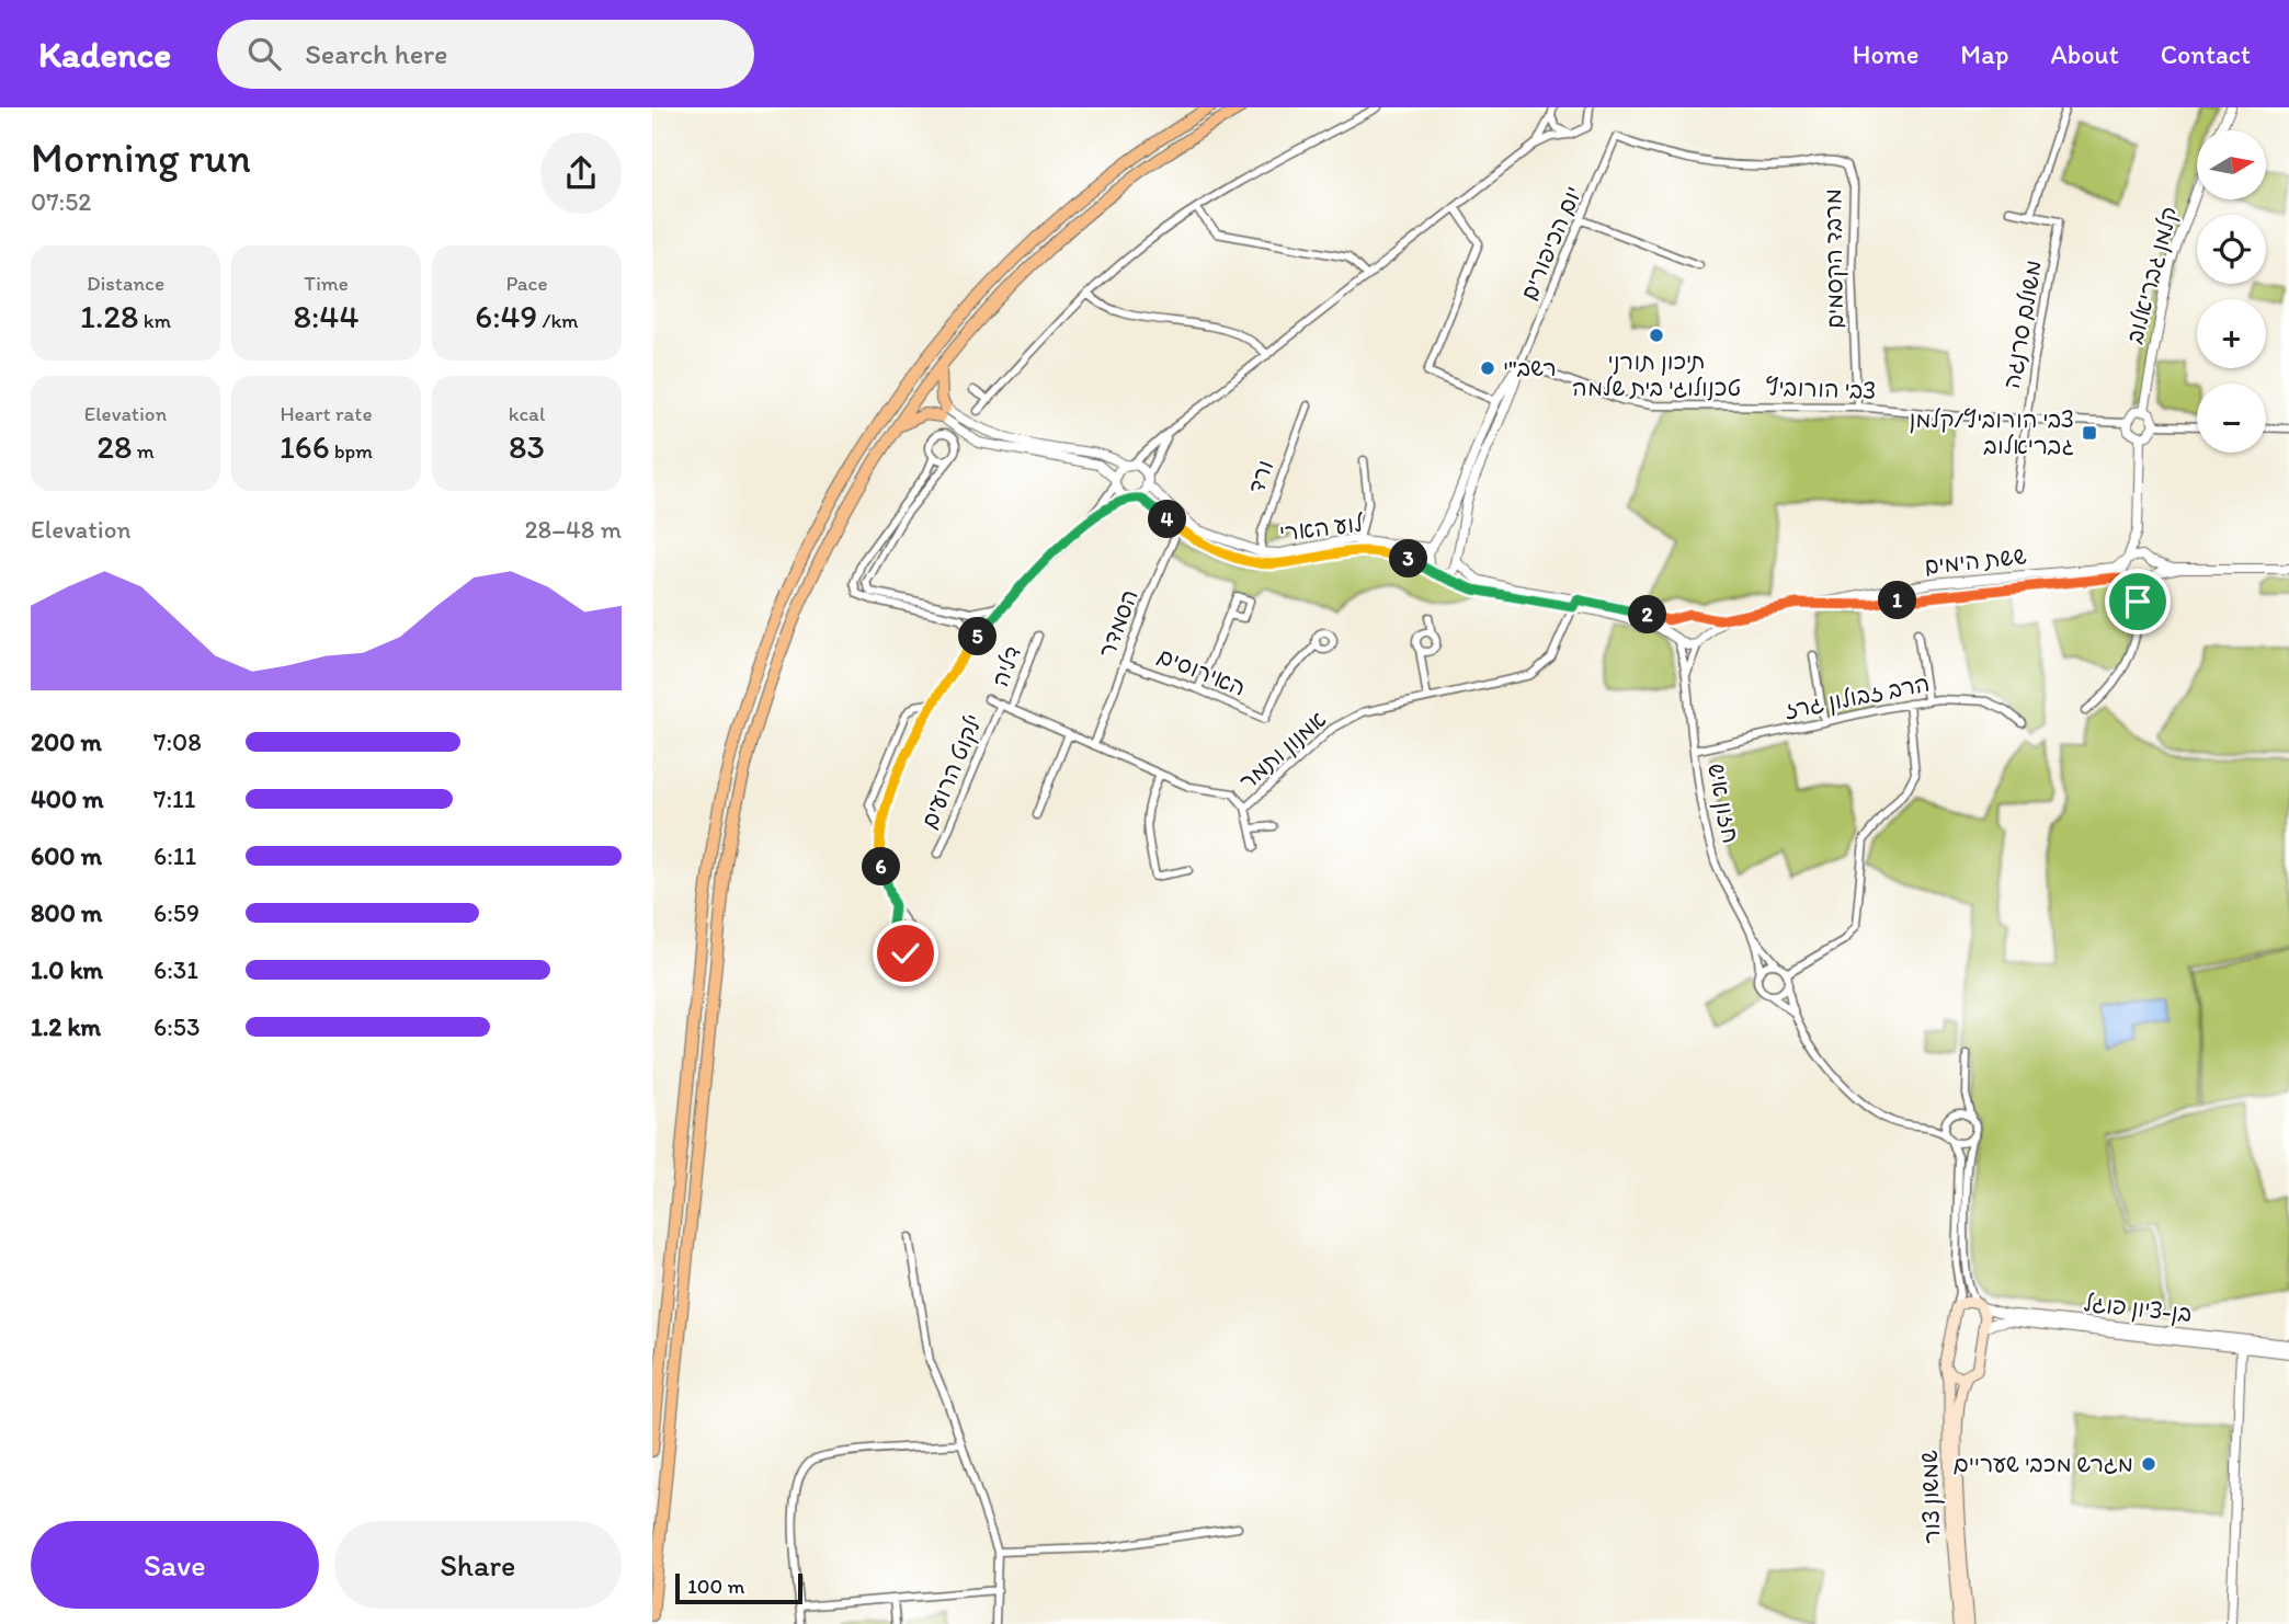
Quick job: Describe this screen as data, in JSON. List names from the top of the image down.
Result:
{
  "streets": {
    "main road": ["שמשון צור"],
    "street": [
      "יום הכיפורים",
      "מרבד הקסמים",
      "קלמן גבריאלוב",
      "משולם סרנגה",
      "צבי הורוביץ",
      "ורד",
      "לוע הארי",
      "ששת הימים",
      "הסמדר",
      "דליה",
      "האירוסים",
      "הרב זבולון גרז",
      "אמנון ותמר",
      "ילקוט הרועים",
      "חזון איש",
      "בן-ציון פוגל"
    ]
  },
  "crossings": [
    ["יום הכיפורים", "מרבד הקסמים"],
    ["יום הכיפורים", "צבי הורוביץ"],
    ["יום הכיפורים", "לוע הארי"],
    ["מרבד הקסמים", "צבי הורוביץ"],
    ["קלמן גבריאלוב", "צבי הורוביץ"],
    ["משולם סרנגה", "צבי הורוביץ"],
    ["ורד", "לוע הארי"],
    ["לוע הארי", "הסמדר"],
    ["ששת הימים", "חזון איש"],
    ["הסמדר", "האירוסים"],
    ["הסמדר", "אמנון ותמר"],
    ["דליה", "אמנון ותמר"],
    ["הרב זבולון גרז", "חזון איש"],
    ["אמנון ותמר", "ילקוט הרועים"],
    ["בן-ציון פוגל", "שמשון צור"]
  ],
  "places": {
    "other": ["תיכון תורני טכנולוגי בית שלמה", "רשב\"י", "מגרש מכבי שעריים"],
    "transit": ["צבי הורוביץ/קלמן גבריאלוב"]
  },
  "scale_bar": "100 m",
  "north": "right",
  "page": {
    "header": "Kadence",
    "search": "Search here",
    "nav": [
      "Home",
      "Map",
      "About",
      "Contact"
    ],
    "heading": ["Morning run", "07:52"],
    "map_buttons": ["+", "−"],
    "stats": [
      ["Distance", "1.28 km"],
      ["Time", "8:44"],
      ["Pace", "6:49 /km"],
      ["Elevation", "28 m"],
      ["Heart rate", "166 bpm"],
      ["kcal", "83"]
    ],
    "chart": ["Elevation", "28–48 m"],
    "pins": [
      "4",
      "3",
      "1",
      "2",
      "5",
      "6"
    ],
    "list": [
      {
        "name": "200 m",
        "note": "7:08"
      },
      {
        "name": "400 m",
        "note": "7:11"
      },
      {
        "name": "600 m",
        "note": "6:11"
      },
      {
        "name": "800 m",
        "note": "6:59"
      },
      {
        "name": "1.0 km",
        "note": "6:31"
      },
      {
        "name": "1.2 km",
        "note": "6:53"
      }
    ],
    "buttons": ["Save", "Share"],
    "scale": "100 m"
  }
}
